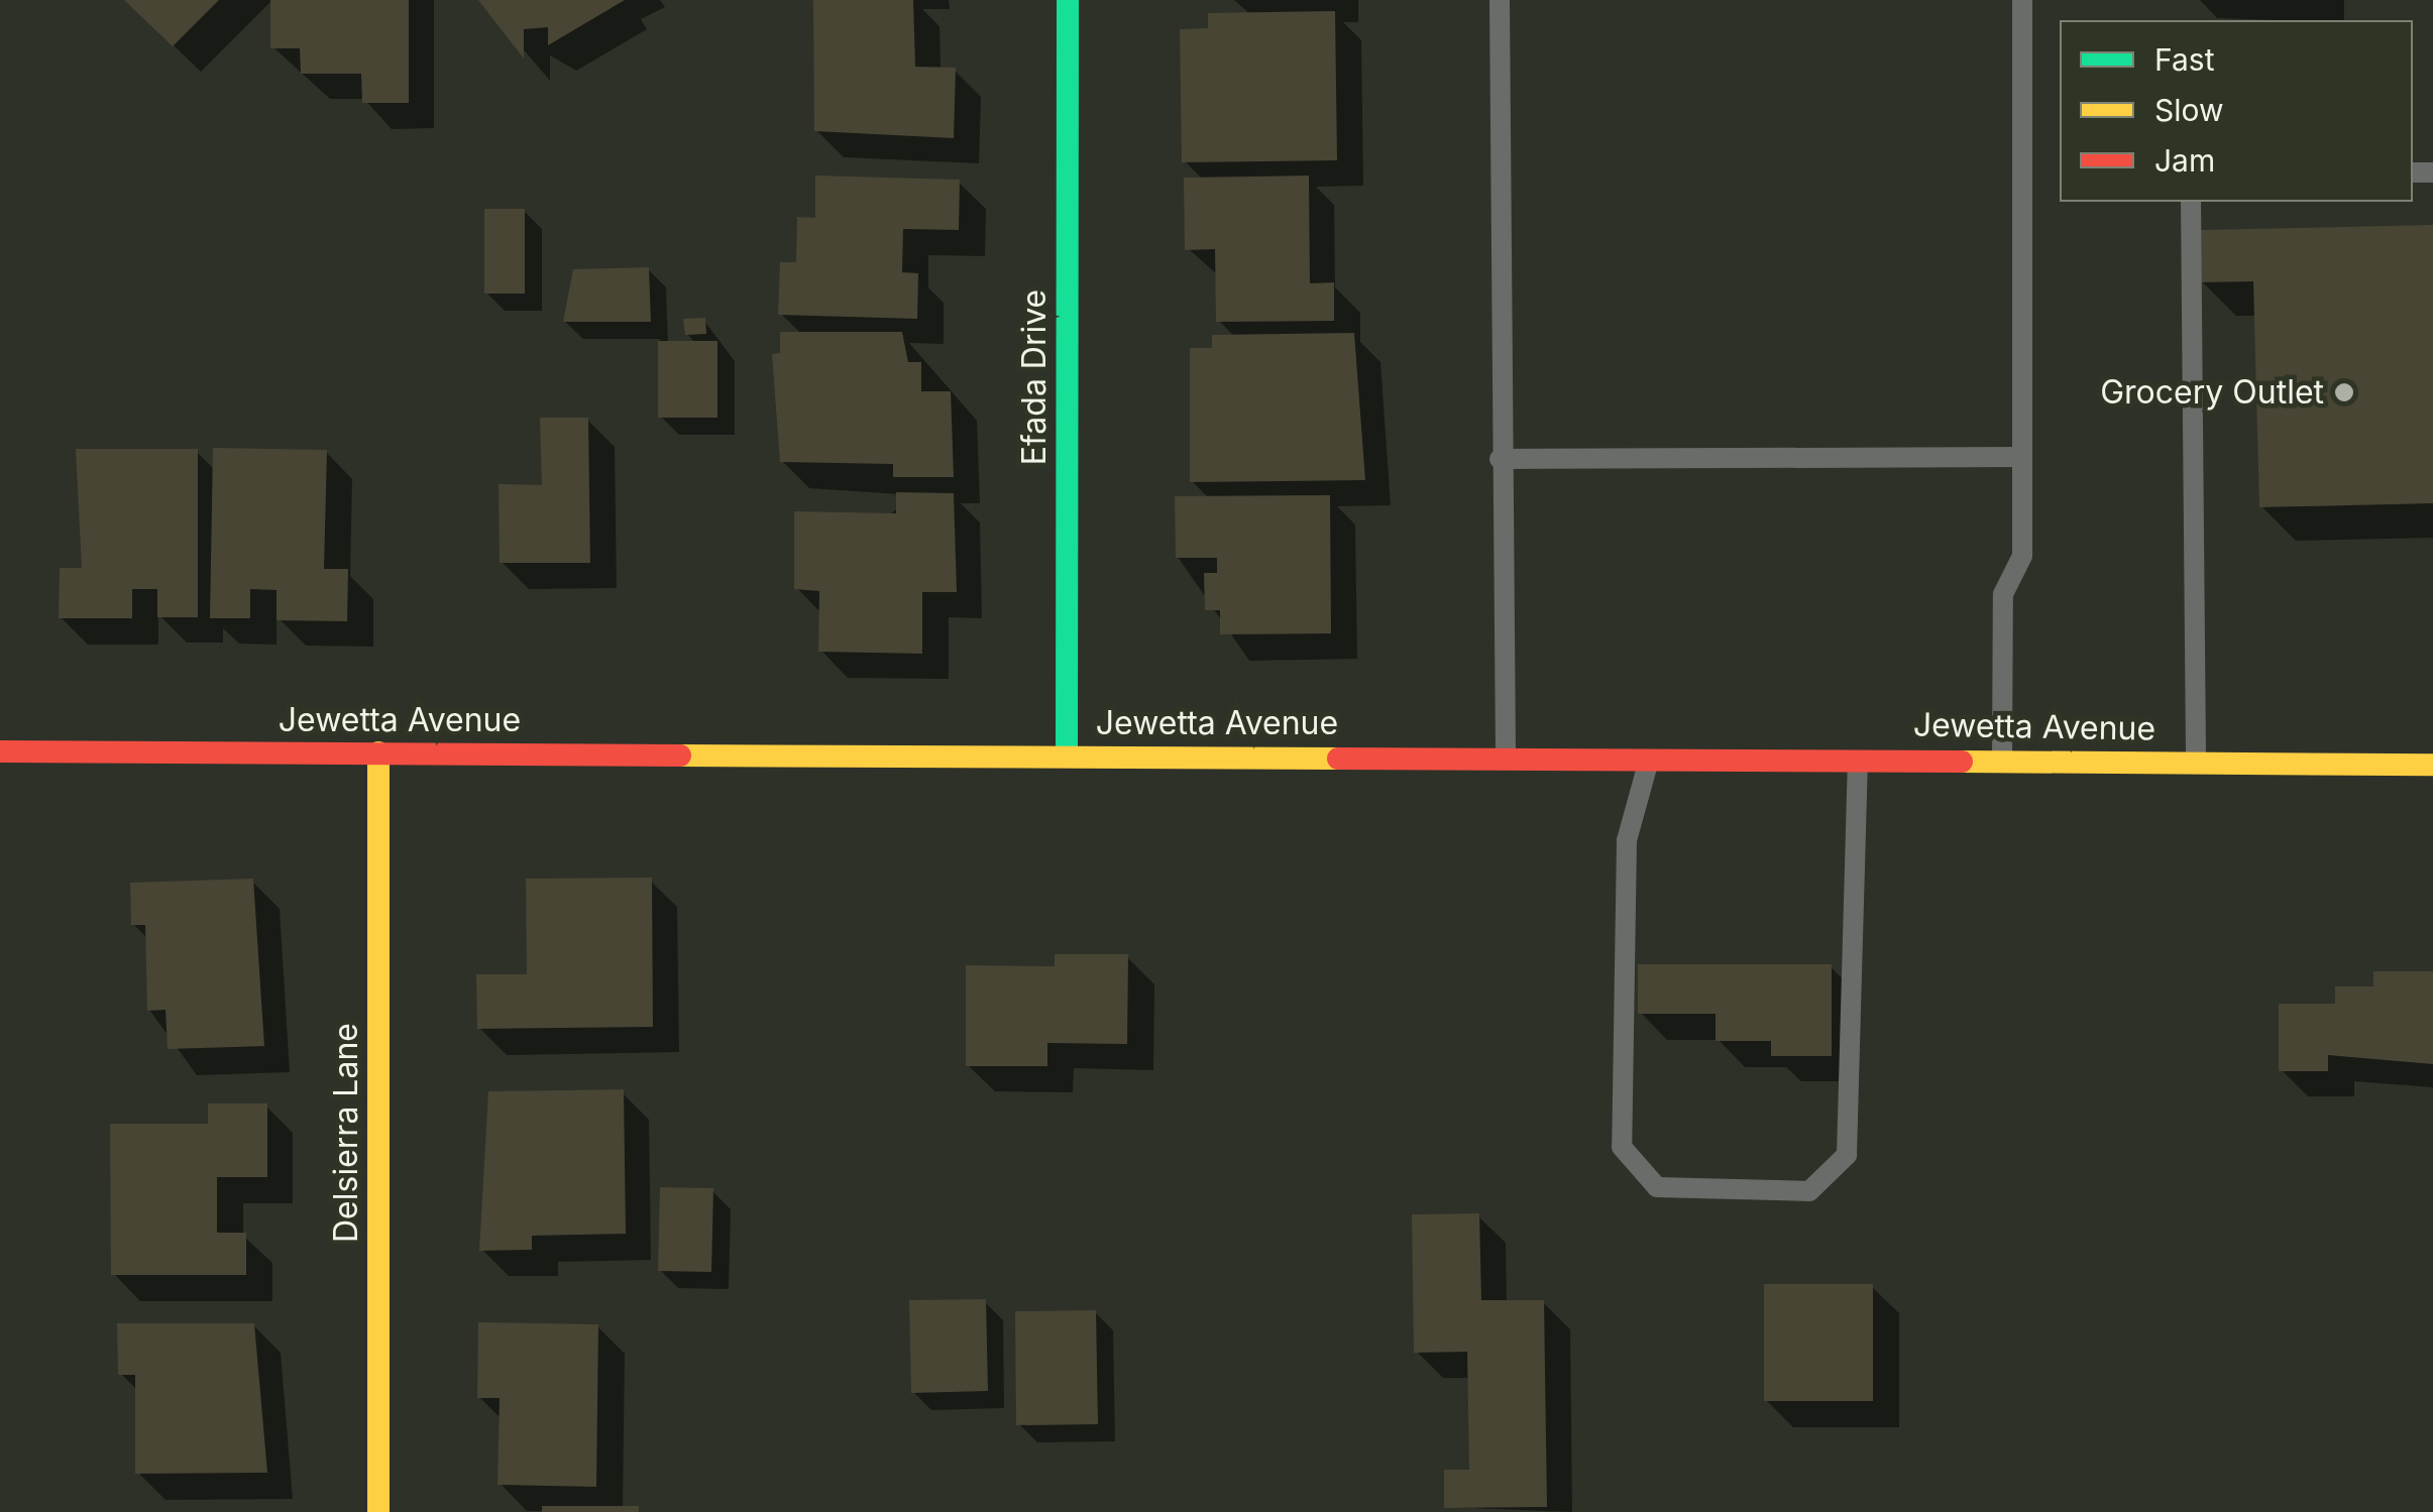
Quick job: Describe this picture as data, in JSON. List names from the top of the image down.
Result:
{
  "streets": {
    "street": ["Efada Drive", "Jewetta Avenue", "Delsierra Lane"]
  },
  "crossings": [
    ["Efada Drive", "Jewetta Avenue"],
    ["Jewetta Avenue", "Delsierra Lane"]
  ],
  "places": ["Grocery Outlet"],
  "legend": ["Fast", "Slow", "Jam"]
}
